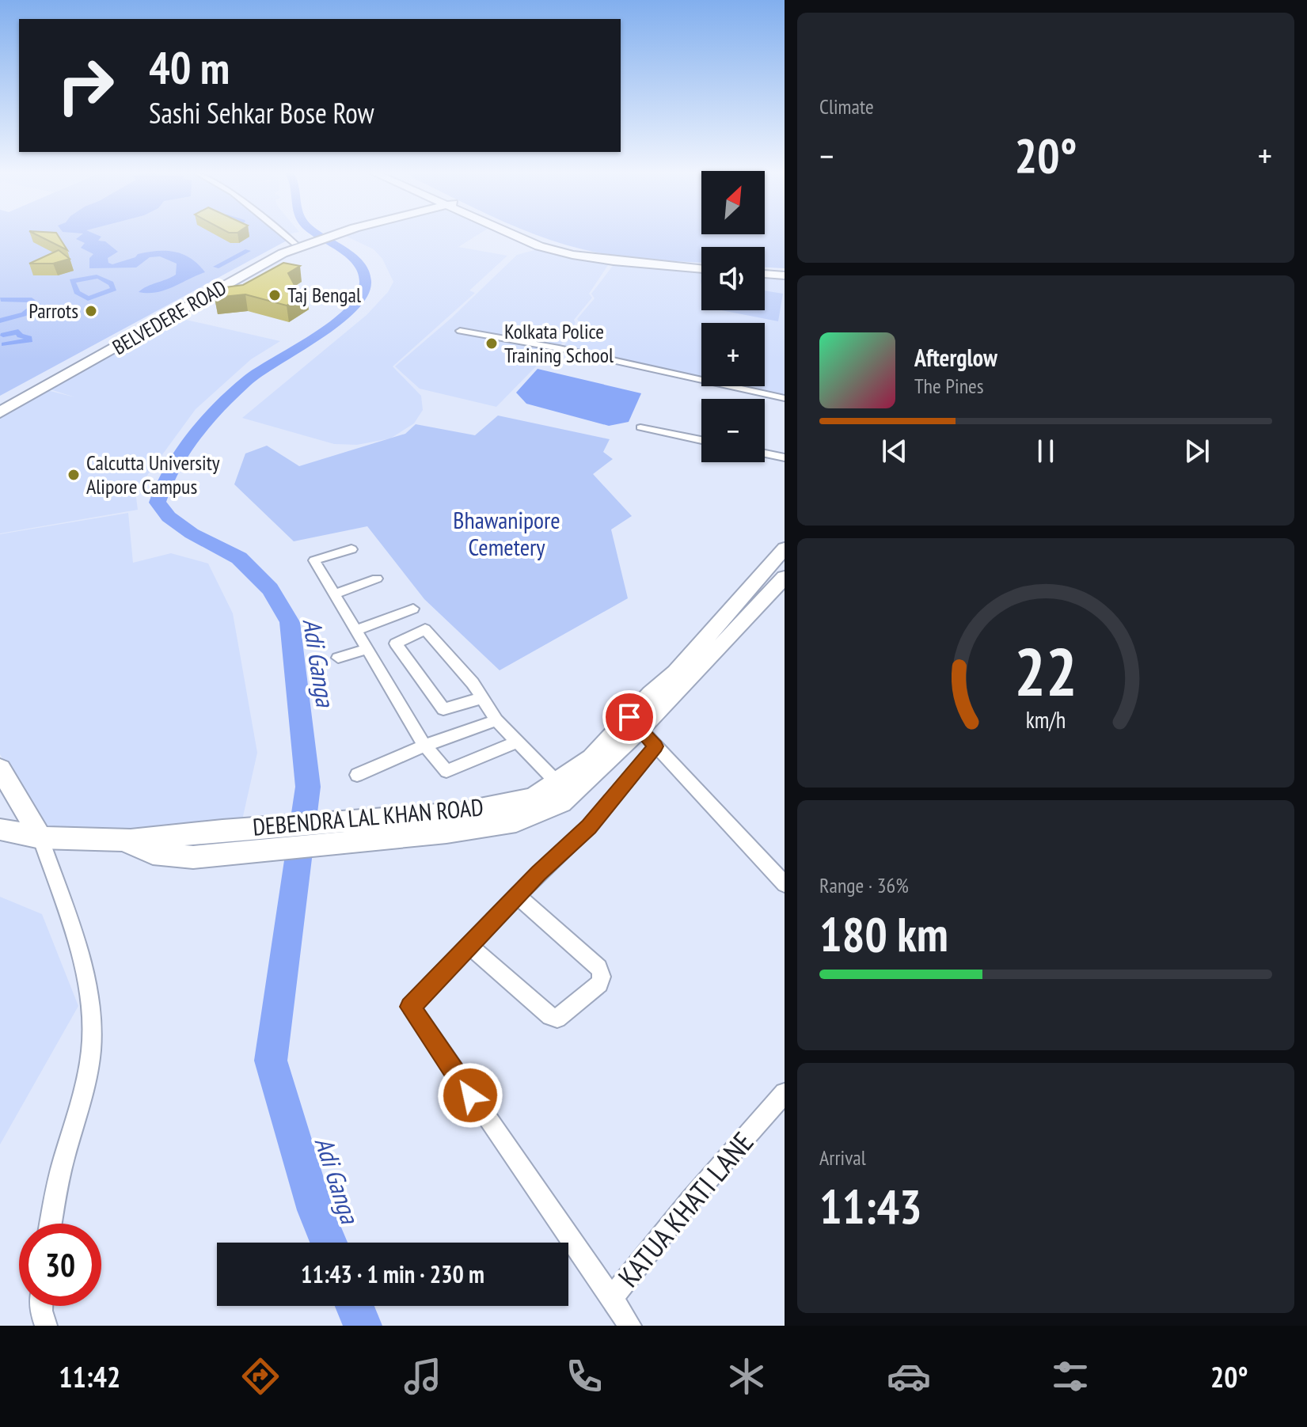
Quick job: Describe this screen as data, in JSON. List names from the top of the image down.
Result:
{
  "streets": {
    "highway": ["BELVEDERE ROAD"],
    "main road": ["DEBENDRA LAL KHAN ROAD"],
    "street": ["KATUA KHATI LANE"]
  },
  "water": ["Adi Ganga"],
  "parks": ["Bhawanipore Cemetery"],
  "places": [
    "Taj Bengal",
    "Parrots",
    "Kolkata Police Training School",
    "Calcutta University Alipore Campus"
  ],
  "north": "top right",
  "page": {
    "tile": [
      "Climate",
      ["Range · 36%", "180 km"],
      ["Arrival", "11:43"]
    ],
    "turn": ["40 m", "Sashi Sehkar Bose Row"],
    "heat": ["−", "20°", "+"],
    "map_buttons": ["+", "−"],
    "song": ["Afterglow", "The Pines"],
    "limit": "30",
    "trip": "11:43 · 1 min · 230 m",
    "tabs": ["11:42", "20°"],
    "gauge": ["22", "km/h"]
  }
}
